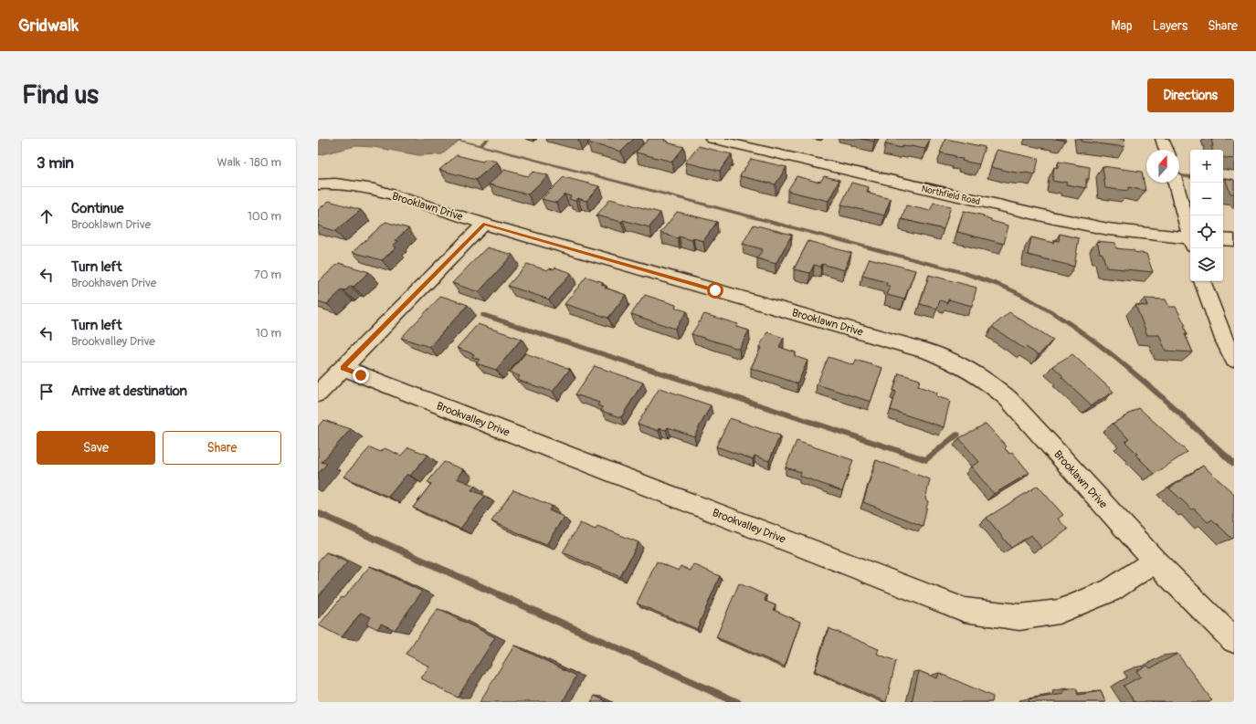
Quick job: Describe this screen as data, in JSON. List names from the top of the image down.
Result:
{
  "streets": {
    "street": ["Northfield Road", "Brooklawn Drive", "Brookvalley Drive"]
  },
  "crossings": [
    ["Brooklawn Drive", "Brookvalley Drive"]
  ],
  "north": "top",
  "page": {
    "header": "Gridwalk",
    "nav": ["Map", "Layers", "Share"],
    "buttons": [
      "Directions",
      ["Save", "Share"]
    ],
    "title": "Find us",
    "heading": ["3 min", "Walk · 180 m"],
    "map_buttons": ["+", "−"],
    "list": [
      ["Continue", "Brooklawn Drive", "100 m"],
      ["Turn left", "Brookhaven Drive", "70 m"],
      ["Turn left", "Brookvalley Drive", "10 m"],
      "Arrive at destination"
    ]
  }
}
